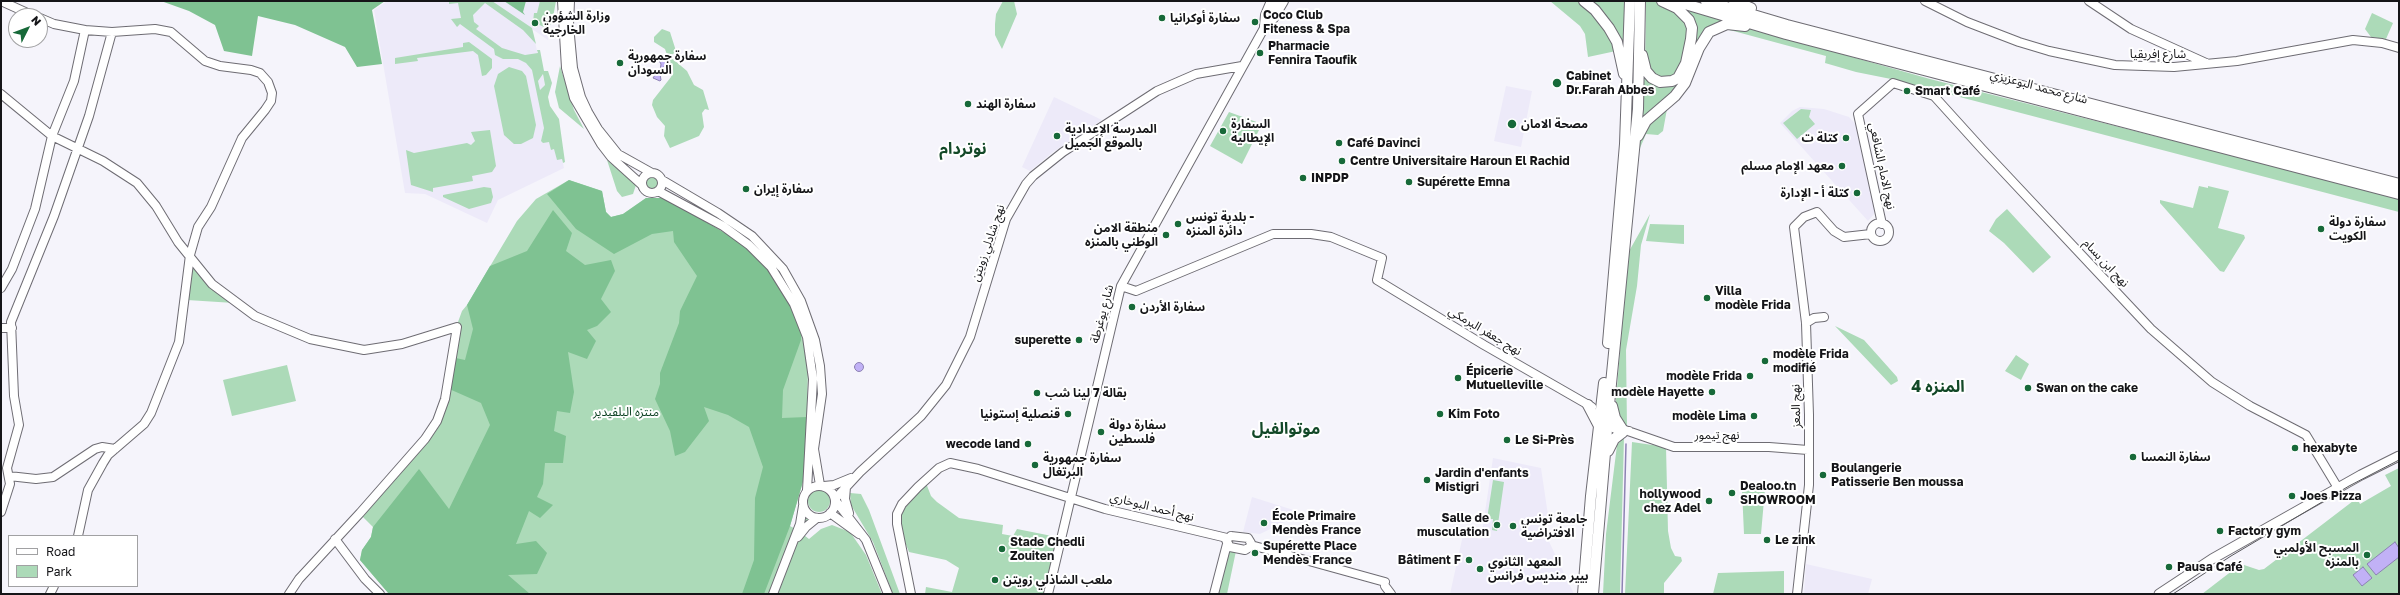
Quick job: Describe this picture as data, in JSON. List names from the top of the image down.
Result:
{
  "streets": {
    "highway": ["شارع محمد البوعزيزي"],
    "street": [
      "شارع إفريقيا",
      "نهج الامام الشافعي",
      "نهج شادلي زويتن",
      "نهج ابن بسام",
      "شارع يوغرطة",
      "نهج جعفر البرمكي",
      "نهج المعز",
      "نهج تيمور",
      "نهج أحمد البوخاري"
    ]
  },
  "crossings": [
    ["نهج الامام الشافعي", "نهج ابن بسام"],
    ["نهج الامام الشافعي", "نهج المعز"],
    ["نهج شادلي زويتن", "شارع يوغرطة"],
    ["شارع يوغرطة", "نهج جعفر البرمكي"],
    ["شارع يوغرطة", "نهج أحمد البوخاري"],
    ["نهج جعفر البرمكي", "نهج تيمور"],
    ["نهج المعز", "نهج تيمور"]
  ],
  "districts": ["نوتردام", "المنزه 4", "موتوالفيل"],
  "parks": ["منتزه البلفيدير"],
  "places": [
    "سفارة أوكرانيا",
    "Coco Club Fiteness & Spa",
    "وزارة الشؤون الخارجية",
    "Pharmacie Fennira Taoufik",
    "سفارة جمهورية السودان",
    "Cabinet Dr.Farah Abbes",
    "Smart Café",
    "سفارة الهند",
    "مصحة الامان",
    "السفارة الإيطالية",
    "المدرسة الإعدادية بالموقع الجميل",
    "كتلة ت",
    "Café Davinci",
    "Centre Universitaire Haroun El Rachid",
    "معهد الإمام مسلم",
    "INPDP",
    "Supérette Emna",
    "سفارة إيران",
    "كتلة أ - الإدارة",
    "بلدية تونس - دائرة المنزه",
    "سفارة دولة الكويت",
    "منطقة الامن الوطني بالمنزه",
    "Villa modèle Frida",
    "سفارة الأردن",
    "superette",
    "modèle Frida modifié",
    "modèle Frida",
    "Épicerie Mutuelleville",
    "Swan on the cake",
    "modèle Hayette",
    "بقالة 7 لينا شب",
    "قنصلية إستونيا",
    "Kim Foto",
    "modèle Lima",
    "سفارة دولة فلسطين",
    "Le Si-Près",
    "wecode land",
    "hexabyte",
    "سفارة النمسا",
    "سفارة جمهورية البرتغال",
    "Boulangerie Patisserie Ben moussa",
    "Jardin d'enfants Mistigri",
    "Dealoo.tn SHOWROOM",
    "Joes Pizza",
    "hollywood chez Adel",
    "École Primaire Mendès France",
    "Salle de musculation",
    "جامعة تونس الافتراضية",
    "Factory gym",
    "Le zink",
    "Stade Chedli Zouiten",
    "Supérette Place Mendès France",
    "المسبح الأولمبي بالمنزه",
    "Bâtiment F",
    "Pausa Café",
    "المعهد الثانوي بيير منديس فرانس",
    "ملعب الشاذلي زويتن"
  ],
  "legend": ["Road", "Park"],
  "north": "top right"
}
